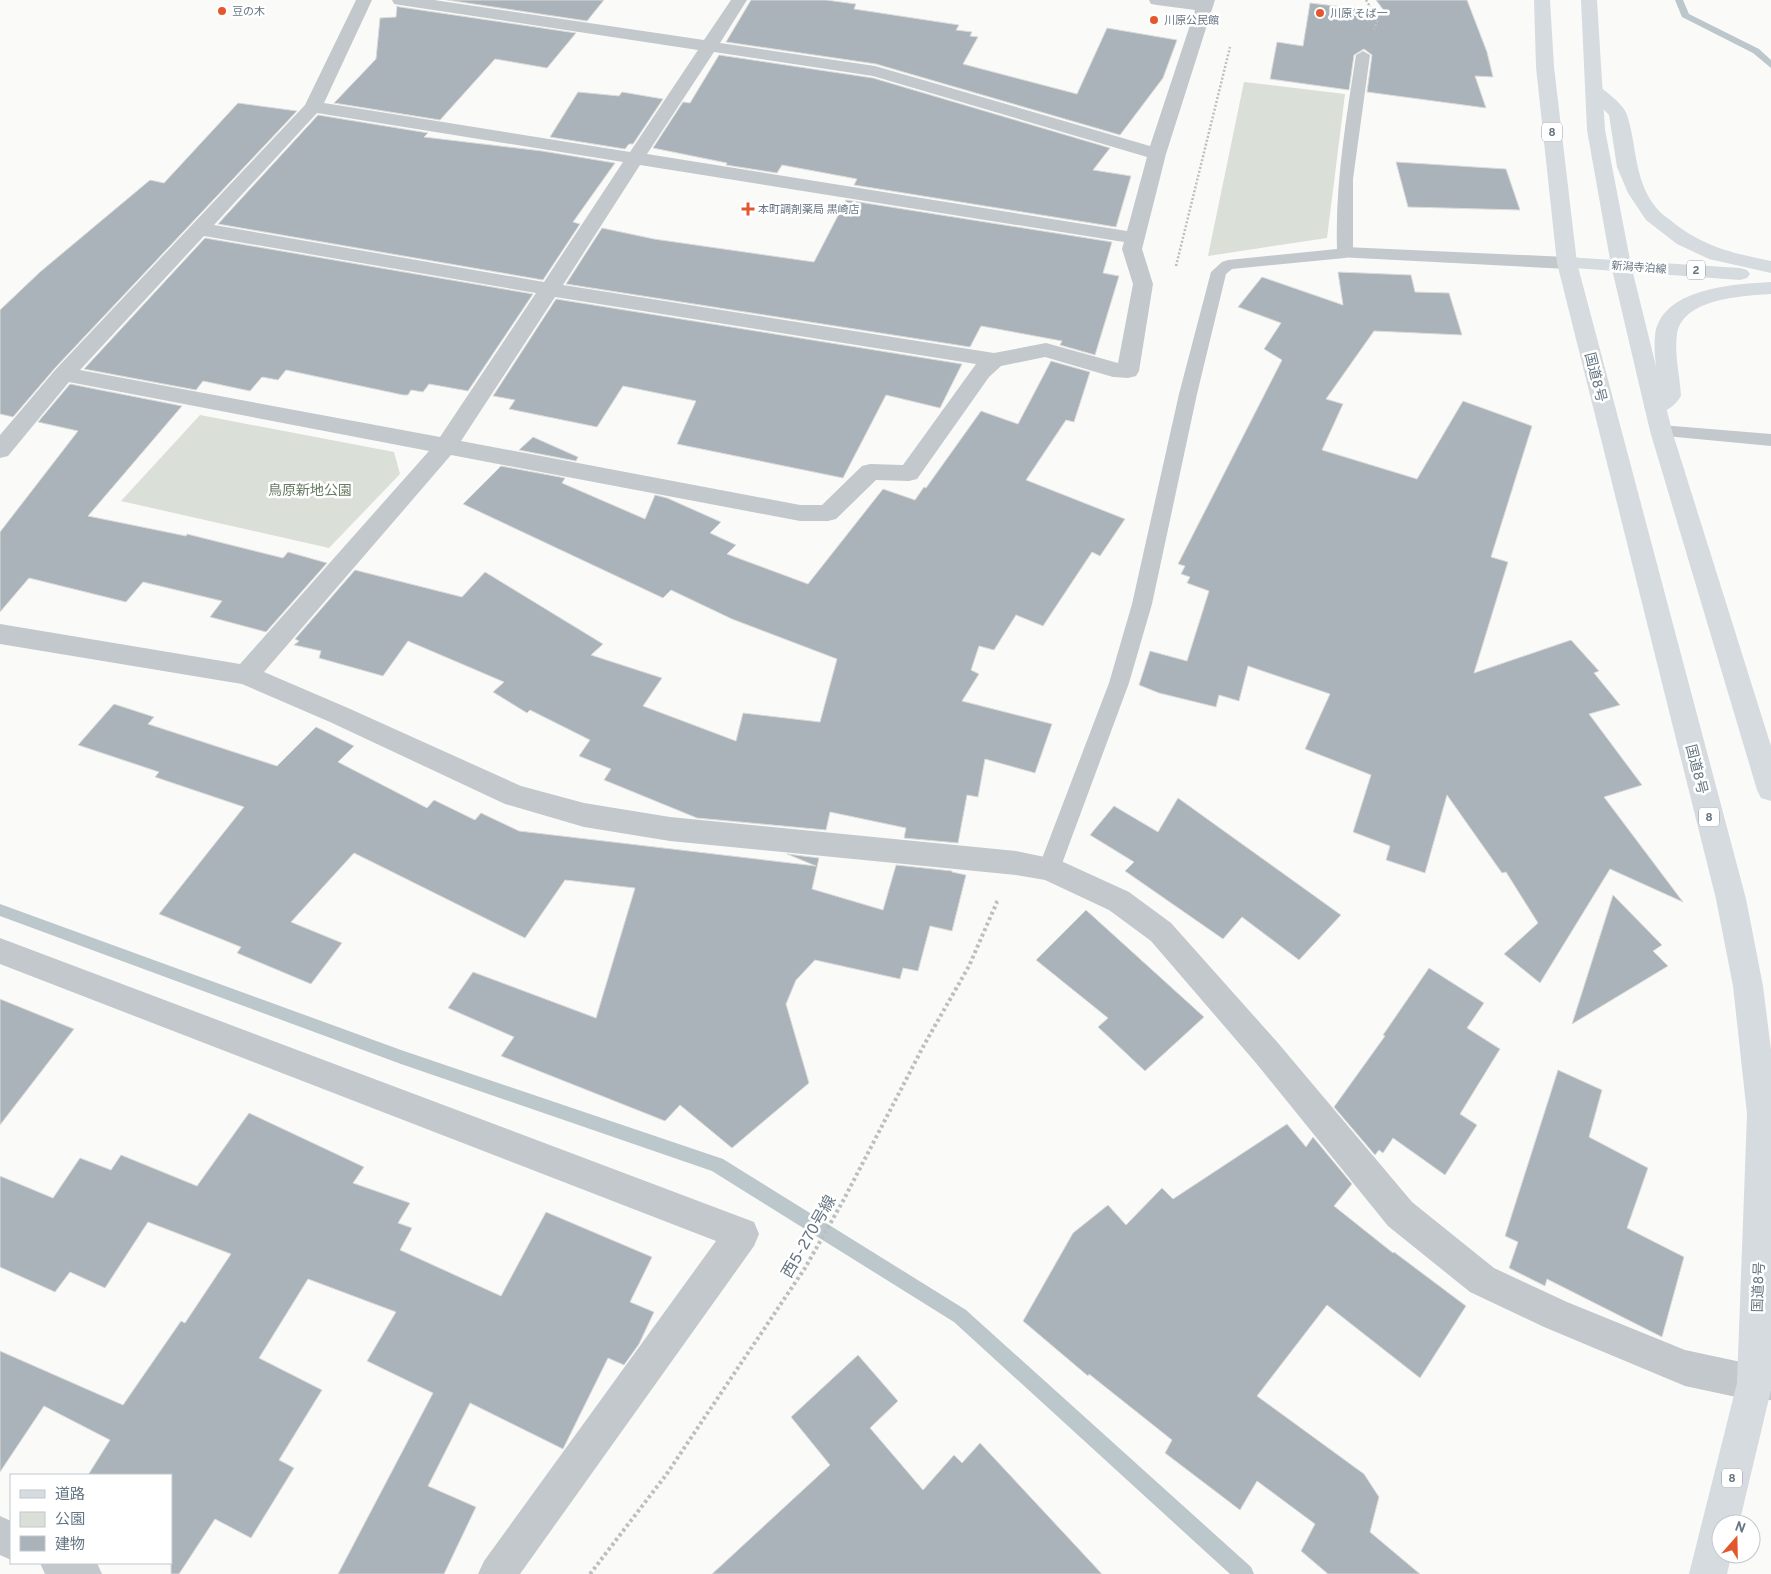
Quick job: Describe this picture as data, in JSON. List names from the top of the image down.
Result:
{
  "streets": {
    "main road": [
      "8",
      "新潟寺泊線",
      "2",
      "国道8号"
    ],
    "path": ["西5-270号線"]
  },
  "crossings": [
    ["新潟寺泊線", "国道8号"]
  ],
  "parks": ["鳥原新地公園"],
  "places": {
    "other": ["豆の木", "川原 そば一", "川原公民館"],
    "health": ["本町調剤薬局 黒崎店"]
  },
  "legend": ["道路", "公園", "建物"],
  "north": "top"
}
